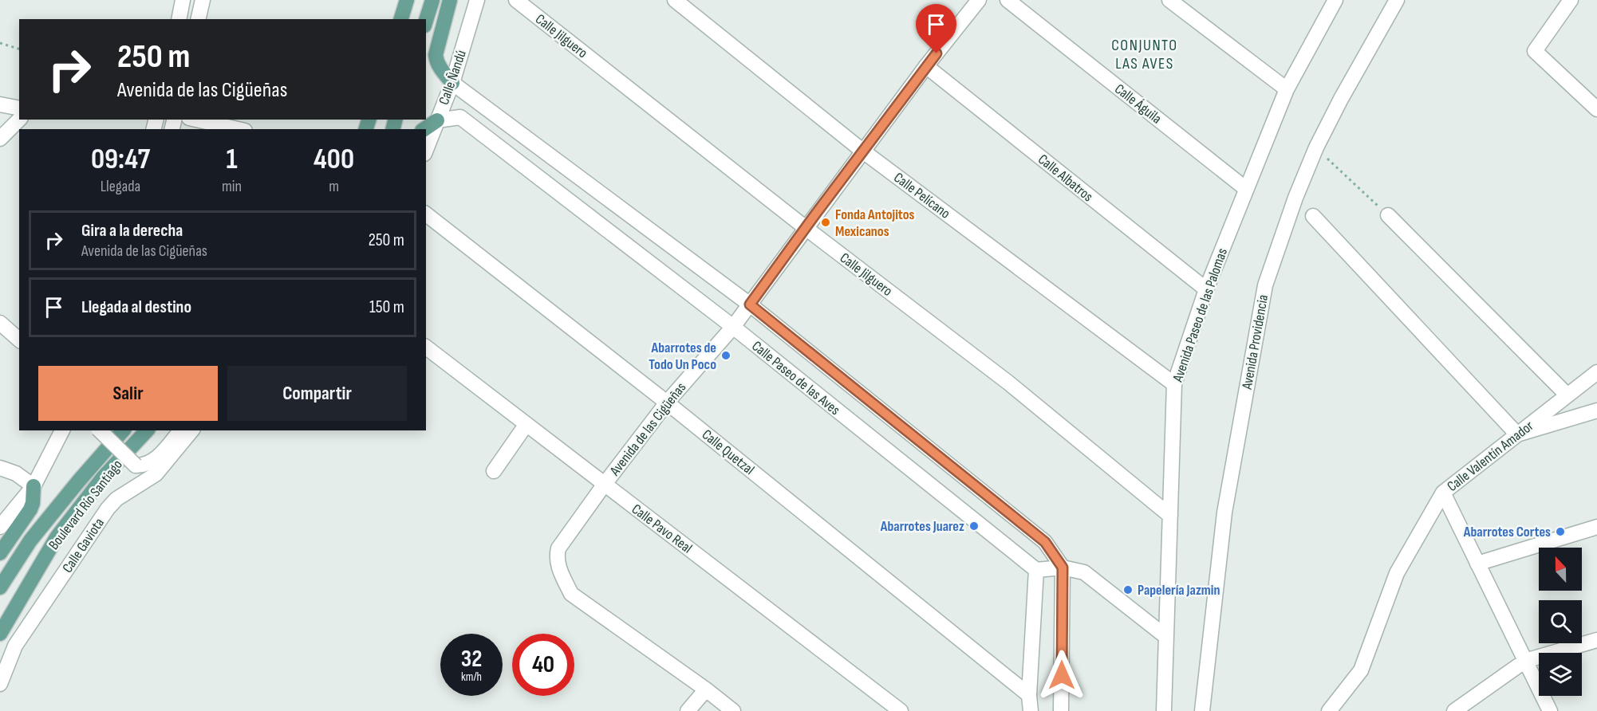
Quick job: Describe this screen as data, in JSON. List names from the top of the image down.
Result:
{
  "streets": {
    "main road": ["Boulevard Río Santiago"],
    "street": [
      "Calle Jilguero",
      "Calle Ñandú",
      "Calle Águila",
      "Calle Albatros",
      "Calle Pelícano",
      "Avenida Paseo de las Palomas",
      "Avenida Providencia",
      "Calle Paseo de las Aves",
      "Avenida de las Cigüeñas",
      "Calle Quetzal",
      "Calle Valentín Amador",
      "Calle Pavo Real",
      "Calle Gaviota"
    ]
  },
  "crossings": [
    ["Calle Jilguero", "Avenida Paseo de las Palomas"],
    ["Calle Jilguero", "Avenida de las Cigüeñas"],
    ["Calle Ñandú", "Calle Paseo de las Aves"],
    ["Calle Águila", "Avenida Paseo de las Palomas"],
    ["Calle Albatros", "Avenida Paseo de las Palomas"],
    ["Calle Albatros", "Avenida de las Cigüeñas"],
    ["Calle Pelícano", "Avenida Paseo de las Palomas"],
    ["Calle Pelícano", "Avenida de las Cigüeñas"],
    ["Calle Paseo de las Aves", "Avenida de las Cigüeñas"],
    ["Avenida de las Cigüeñas", "Calle Quetzal"],
    ["Avenida de las Cigüeñas", "Calle Pavo Real"]
  ],
  "districts": ["CONJUNTO LAS AVES"],
  "places": [
    "Fonda Antojitos Mexicanos",
    "Abarrotes de Todo Un Poco",
    "Abarrotes Juarez",
    "Abarrotes Cortes",
    "Papelería Jazmin"
  ],
  "north": "top",
  "page": {
    "turn": ["250 m", "Avenida de las Cigüeñas"],
    "eta": [
      "09:47",
      "Llegada",
      "1",
      "min",
      "400",
      "m"
    ],
    "list": [
      {
        "name": "Gira a la derecha",
        "note": "Avenida de las Cigüeñas",
        "value": "250 m"
      },
      {
        "name": "Llegada al destino",
        "value": "150 m"
      }
    ],
    "buttons": ["Salir", "Compartir"],
    "speed": "32 km/h",
    "limit": "40"
  }
}
